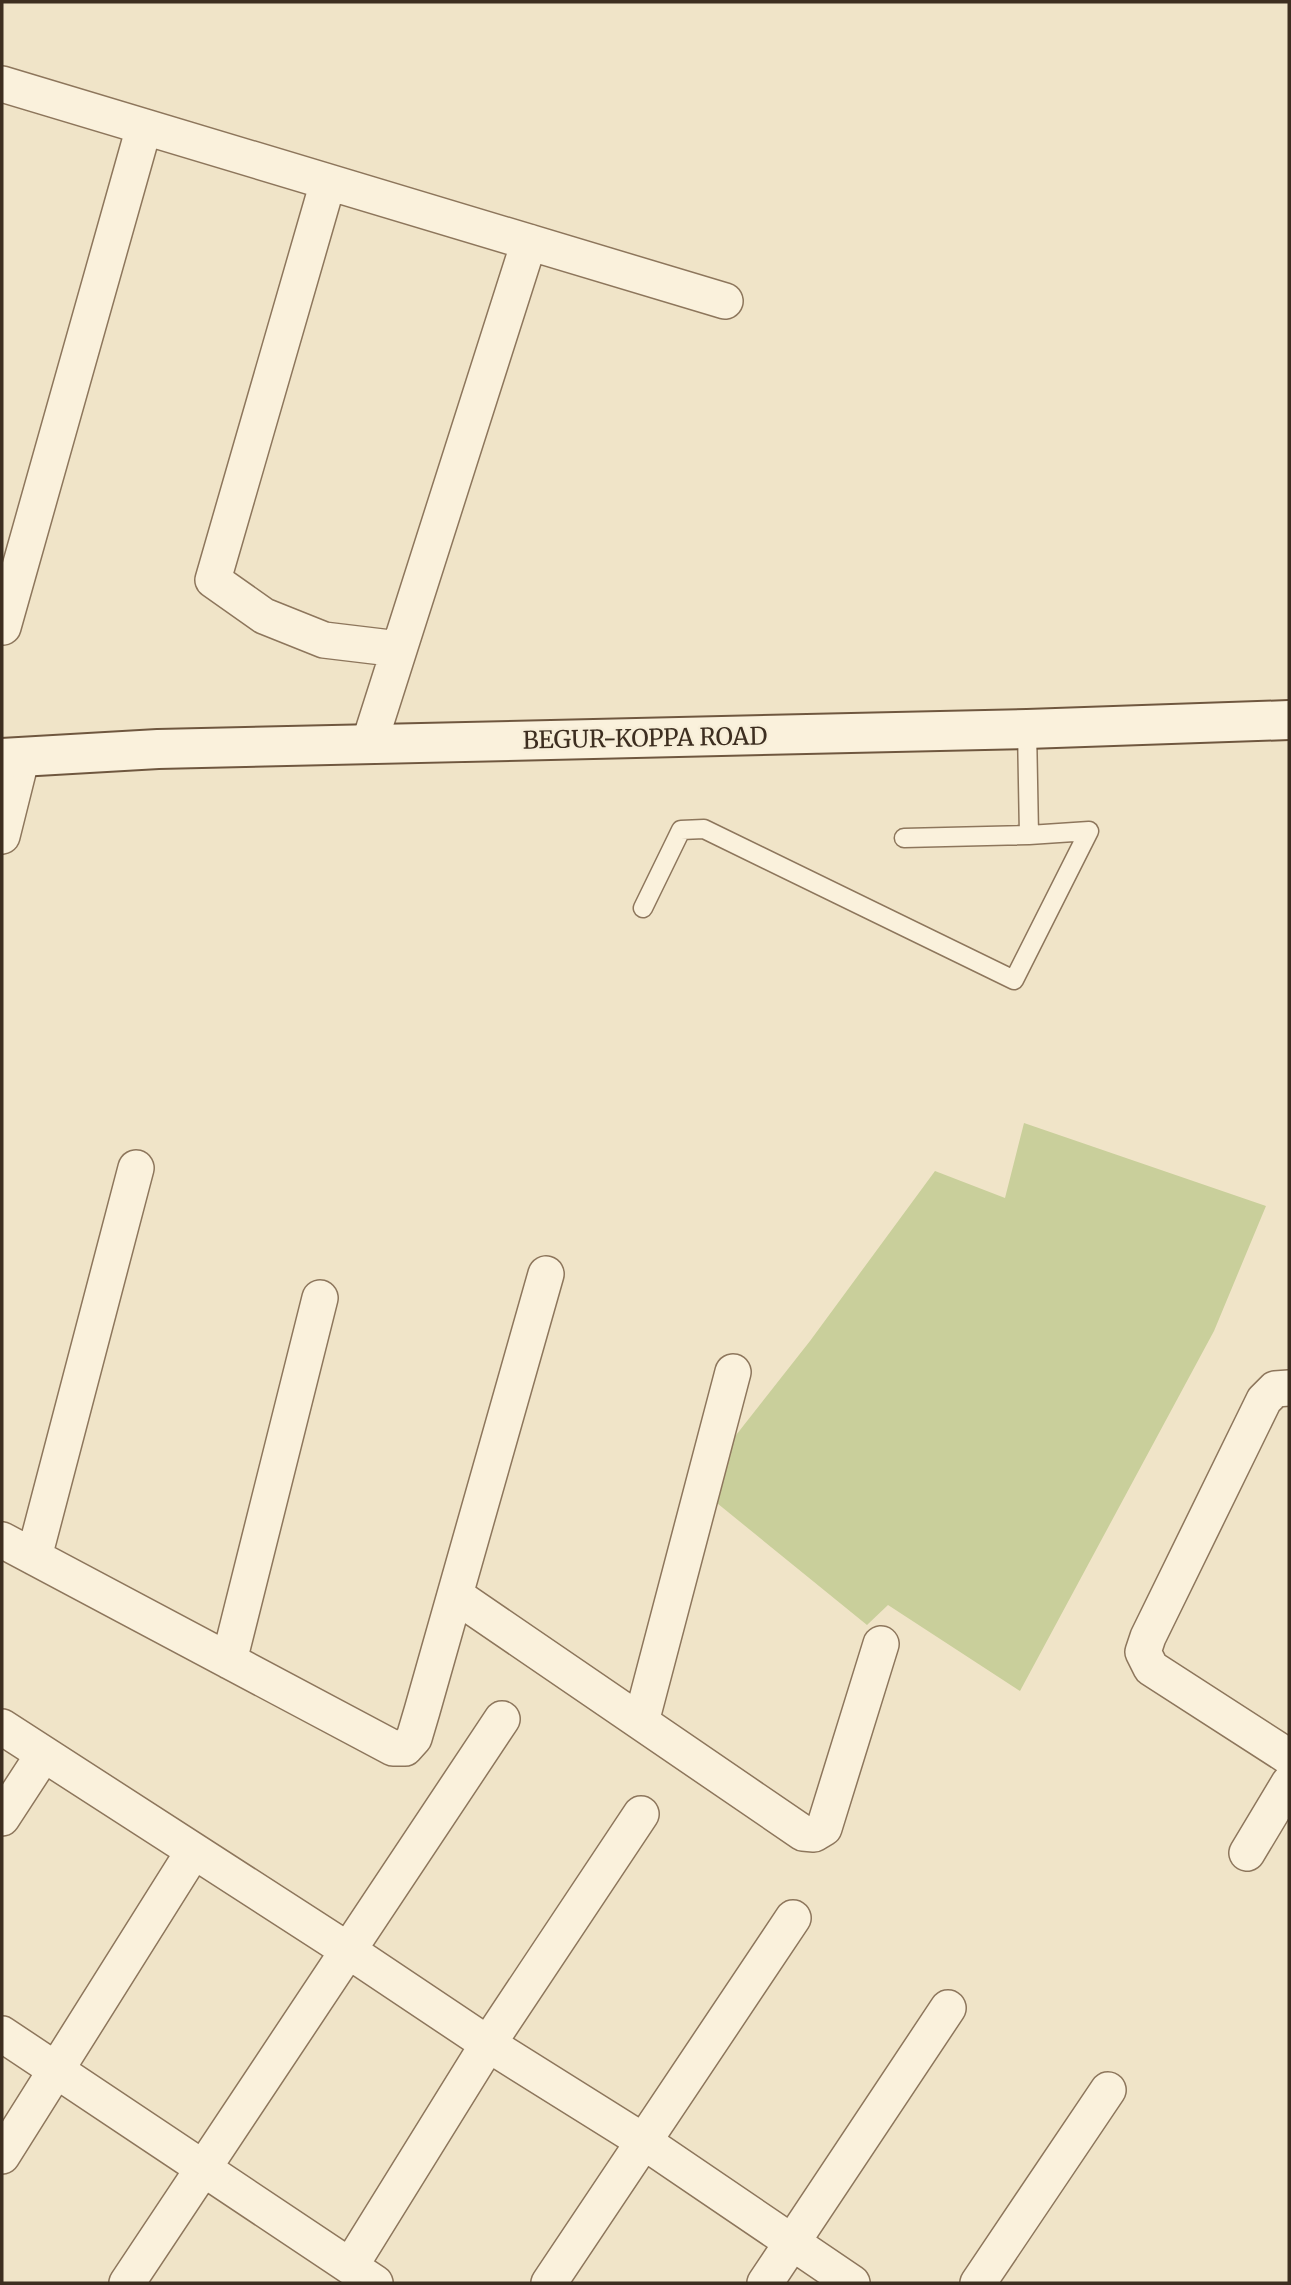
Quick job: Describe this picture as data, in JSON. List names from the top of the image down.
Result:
{
  "streets": {
    "main road": ["BEGUR-KOPPA ROAD"]
  }
}
